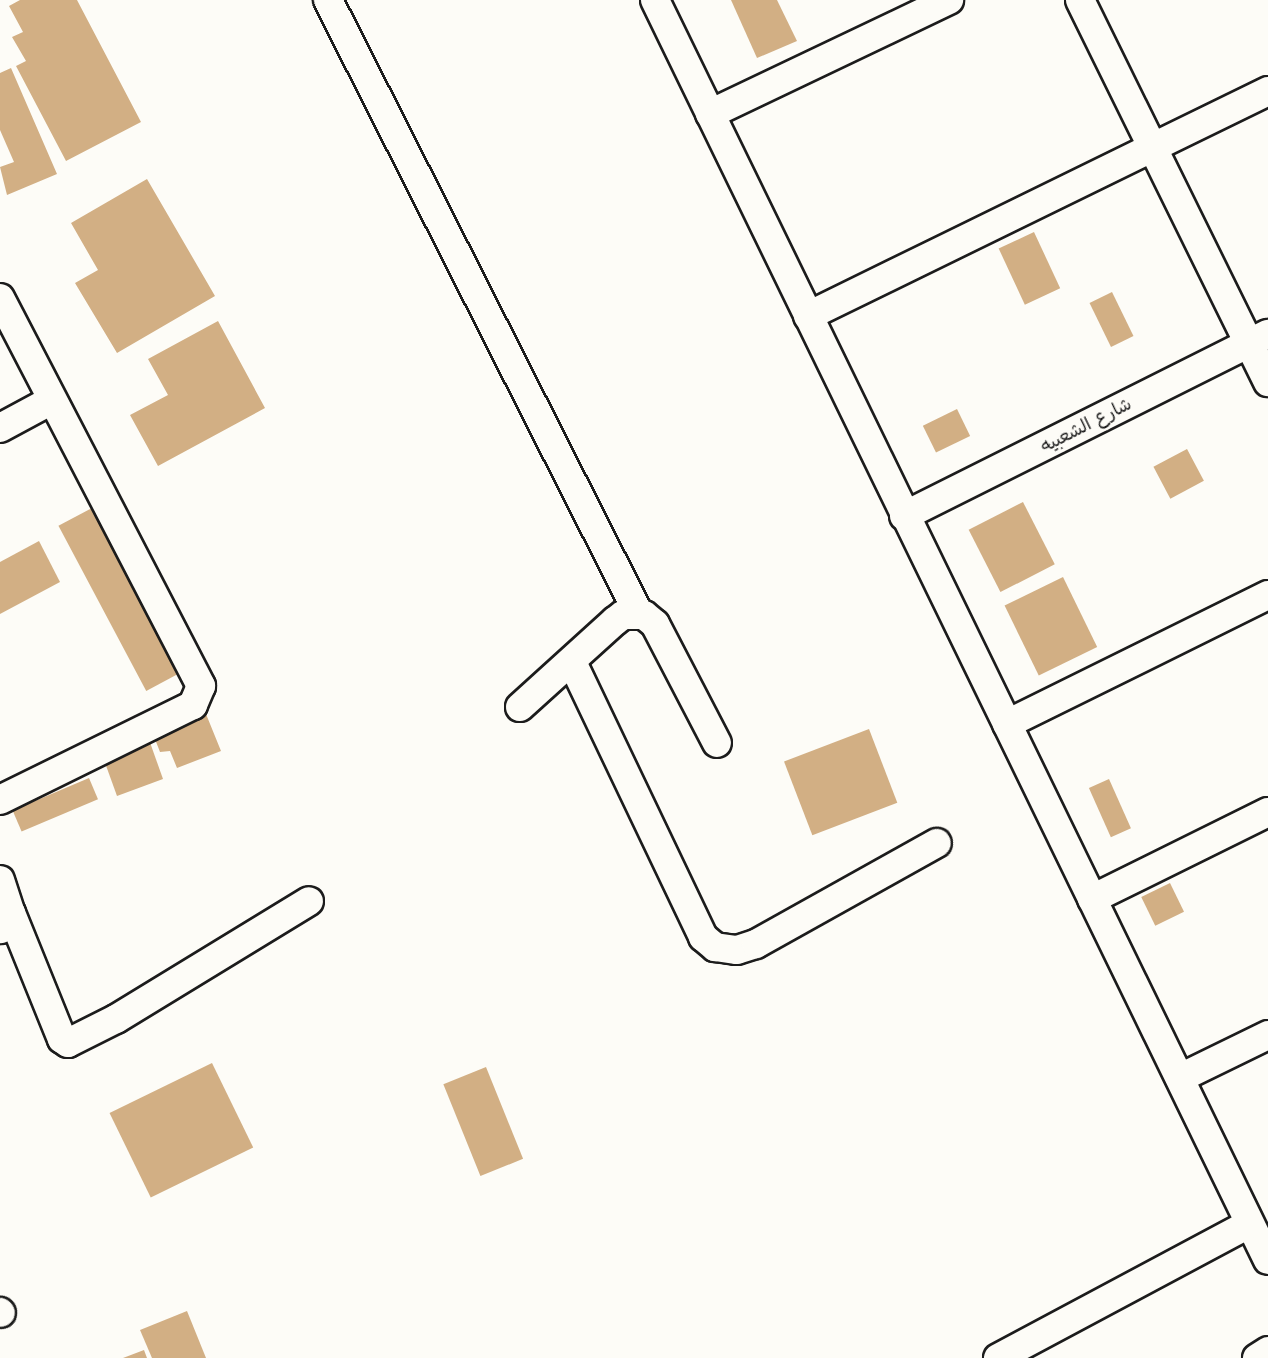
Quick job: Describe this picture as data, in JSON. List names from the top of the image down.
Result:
{
  "streets": {
    "street": ["شارع الشعبيه"]
  }
}
